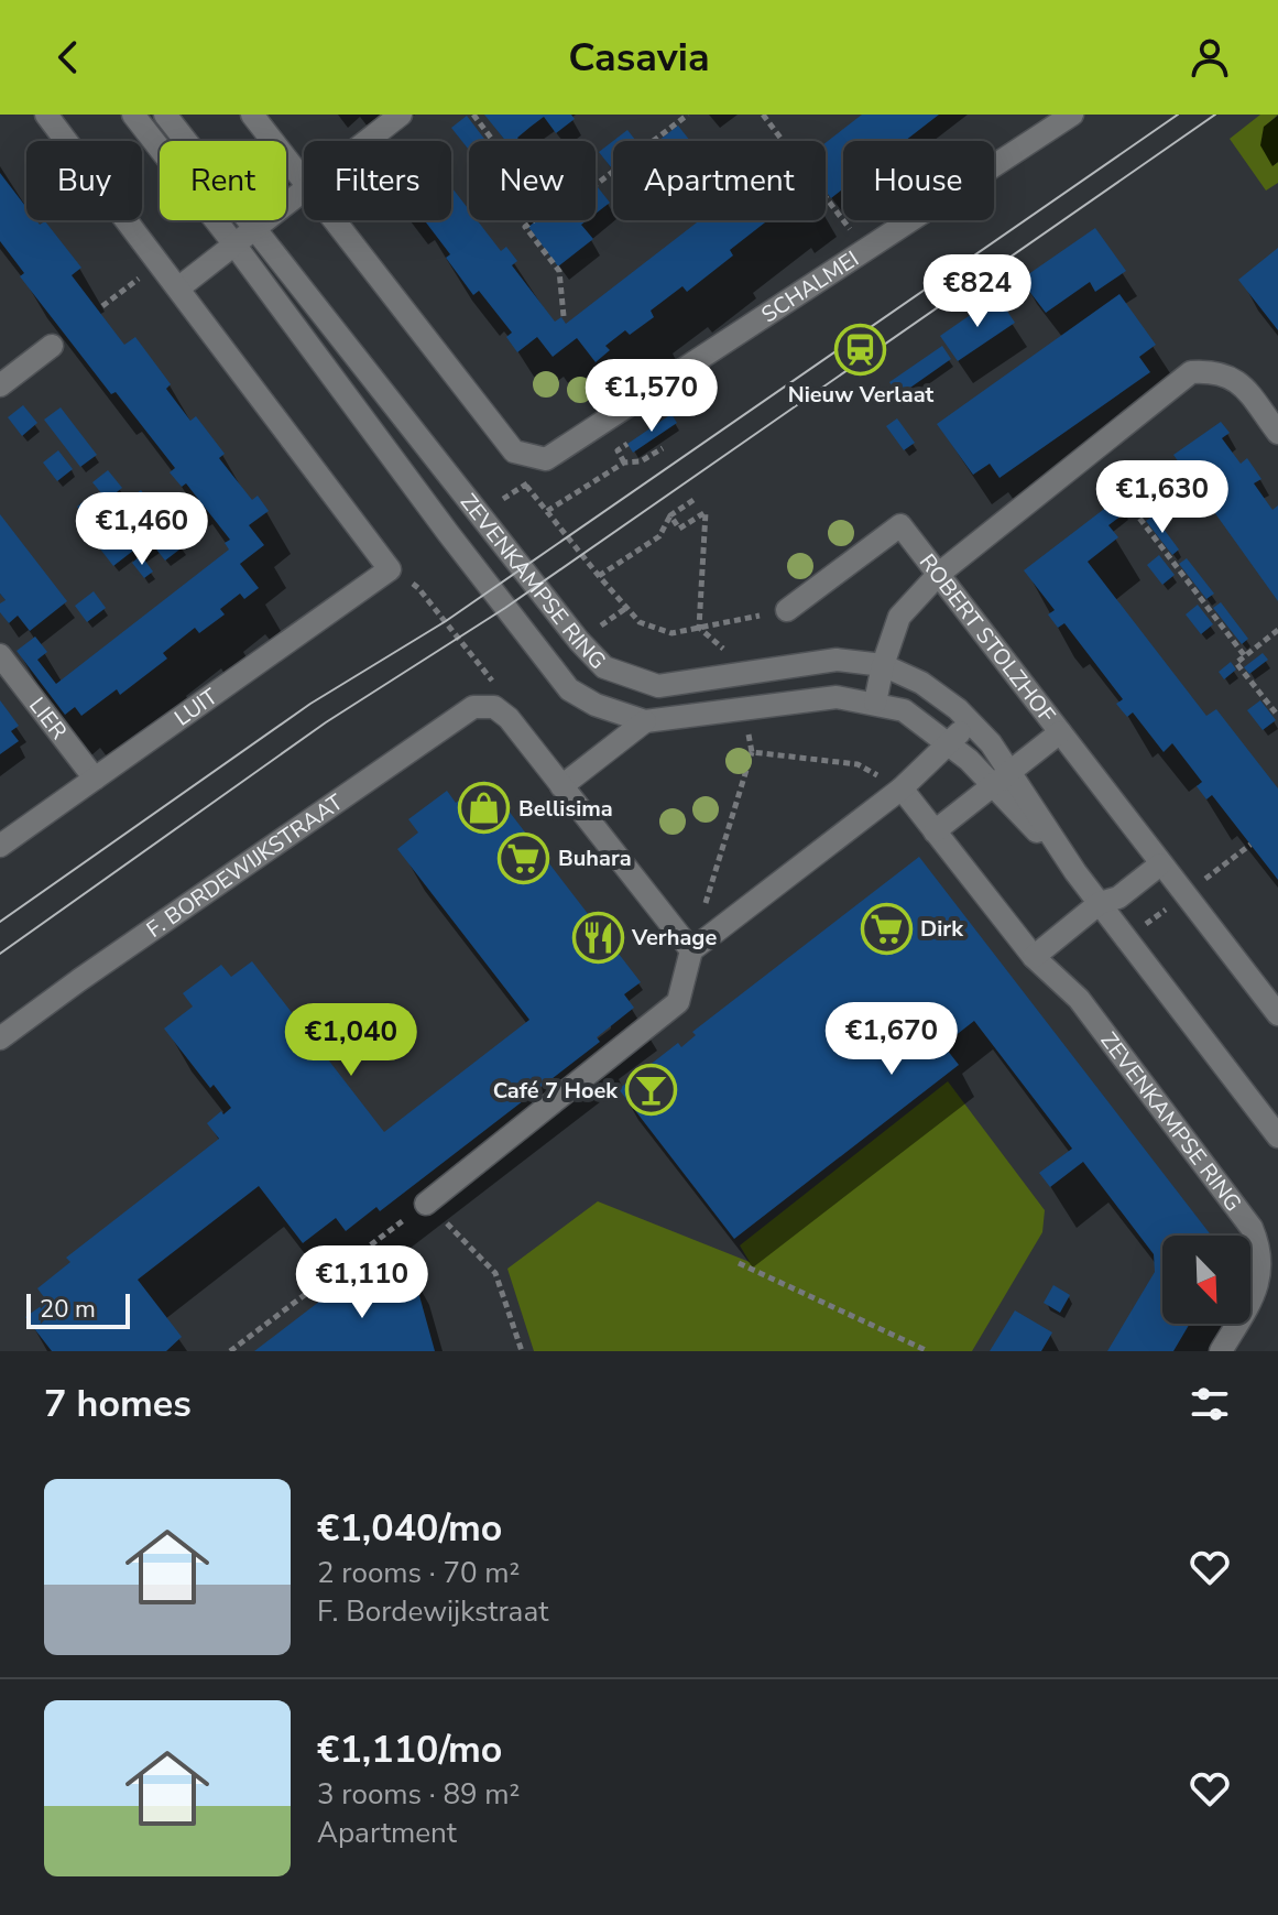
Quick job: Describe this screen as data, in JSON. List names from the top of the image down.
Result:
{
  "streets": {
    "street": [
      "SCHALMEI",
      "ZEVENKAMPSE RING",
      "ROBERT STOLZHOF",
      "LUIT",
      "LIER",
      "F. BORDEWIJKSTRAAT"
    ]
  },
  "crossings": [
    ["LUIT", "LIER"]
  ],
  "places": {
    "station": ["Nieuw Verlaat"],
    "shop": ["Bellisima"],
    "supermarket": ["Buhara", "Dirk"],
    "restaurant": ["Verhage"],
    "bar": ["Café 7 Hoek"]
  },
  "scale_bar": "20 m",
  "north": "bottom right",
  "page": {
    "header": "Casavia",
    "chip": [
      "Buy",
      "Rent",
      "Filters",
      "New",
      "Apartment",
      "House"
    ],
    "price": [
      "€824",
      "€1,570",
      "€1,630",
      "€1,460",
      "€1,670",
      "€1,040",
      "€1,110"
    ],
    "scale": "20 m",
    "heading": "7 homes",
    "list": [
      {
        "name": "€1,040/mo",
        "note": "2 rooms · 70 m² · F. Bordewijkstraat"
      },
      {
        "name": "€1,110/mo",
        "note": "3 rooms · 89 m² · Apartment"
      }
    ]
  }
}
